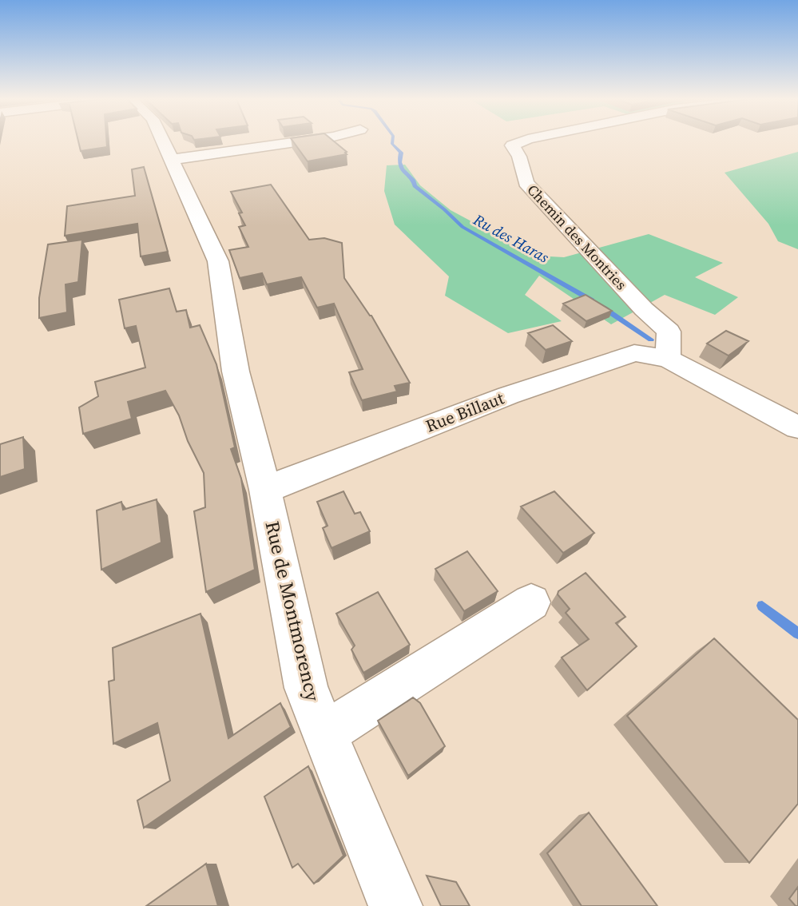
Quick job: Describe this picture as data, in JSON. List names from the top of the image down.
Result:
{
  "streets": {
    "street": ["Chemin des Montries", "Rue Billaut", "Rue de Montmorency"]
  },
  "crossings": [
    ["Chemin des Montries", "Rue Billaut"],
    ["Rue Billaut", "Rue de Montmorency"]
  ],
  "water": ["Ru des Haras"]
}
